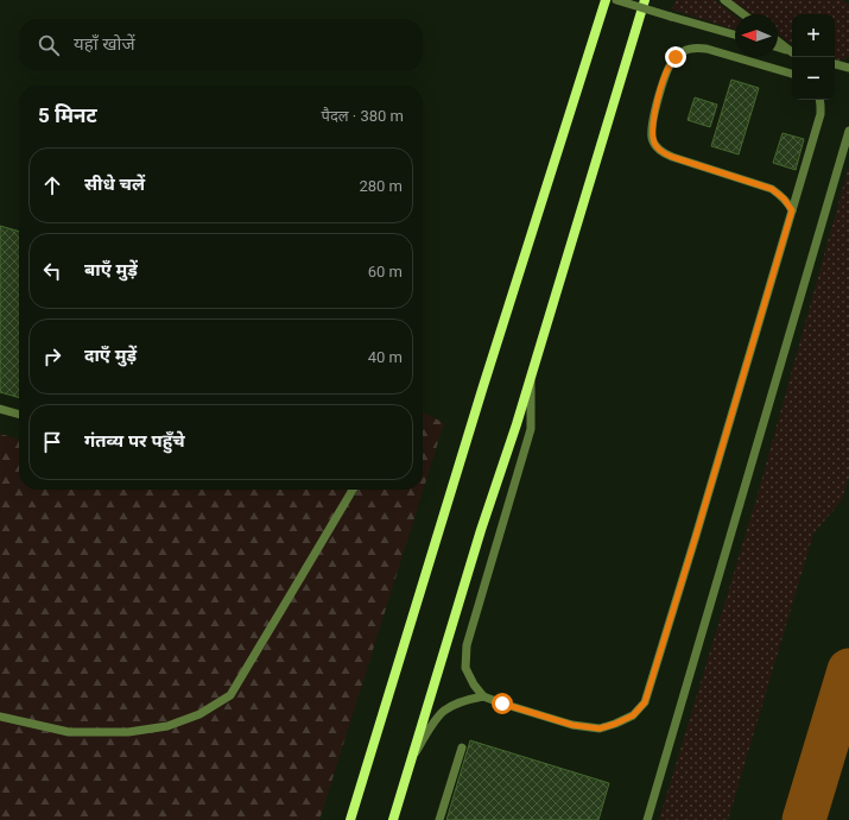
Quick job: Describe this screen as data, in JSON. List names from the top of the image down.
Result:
{
  "north": "left",
  "page": {
    "map_buttons": ["+", "−"],
    "search": "यहाँ खोजें",
    "heading": ["5 मिनट", "पैदल · 380 m"],
    "list": [
      ["सीधे चलें", "280 m"],
      ["बाएँ मुड़ें", "60 m"],
      ["दाएँ मुड़ें", "40 m"],
      "गंतव्य पर पहुँचे"
    ]
  }
}
